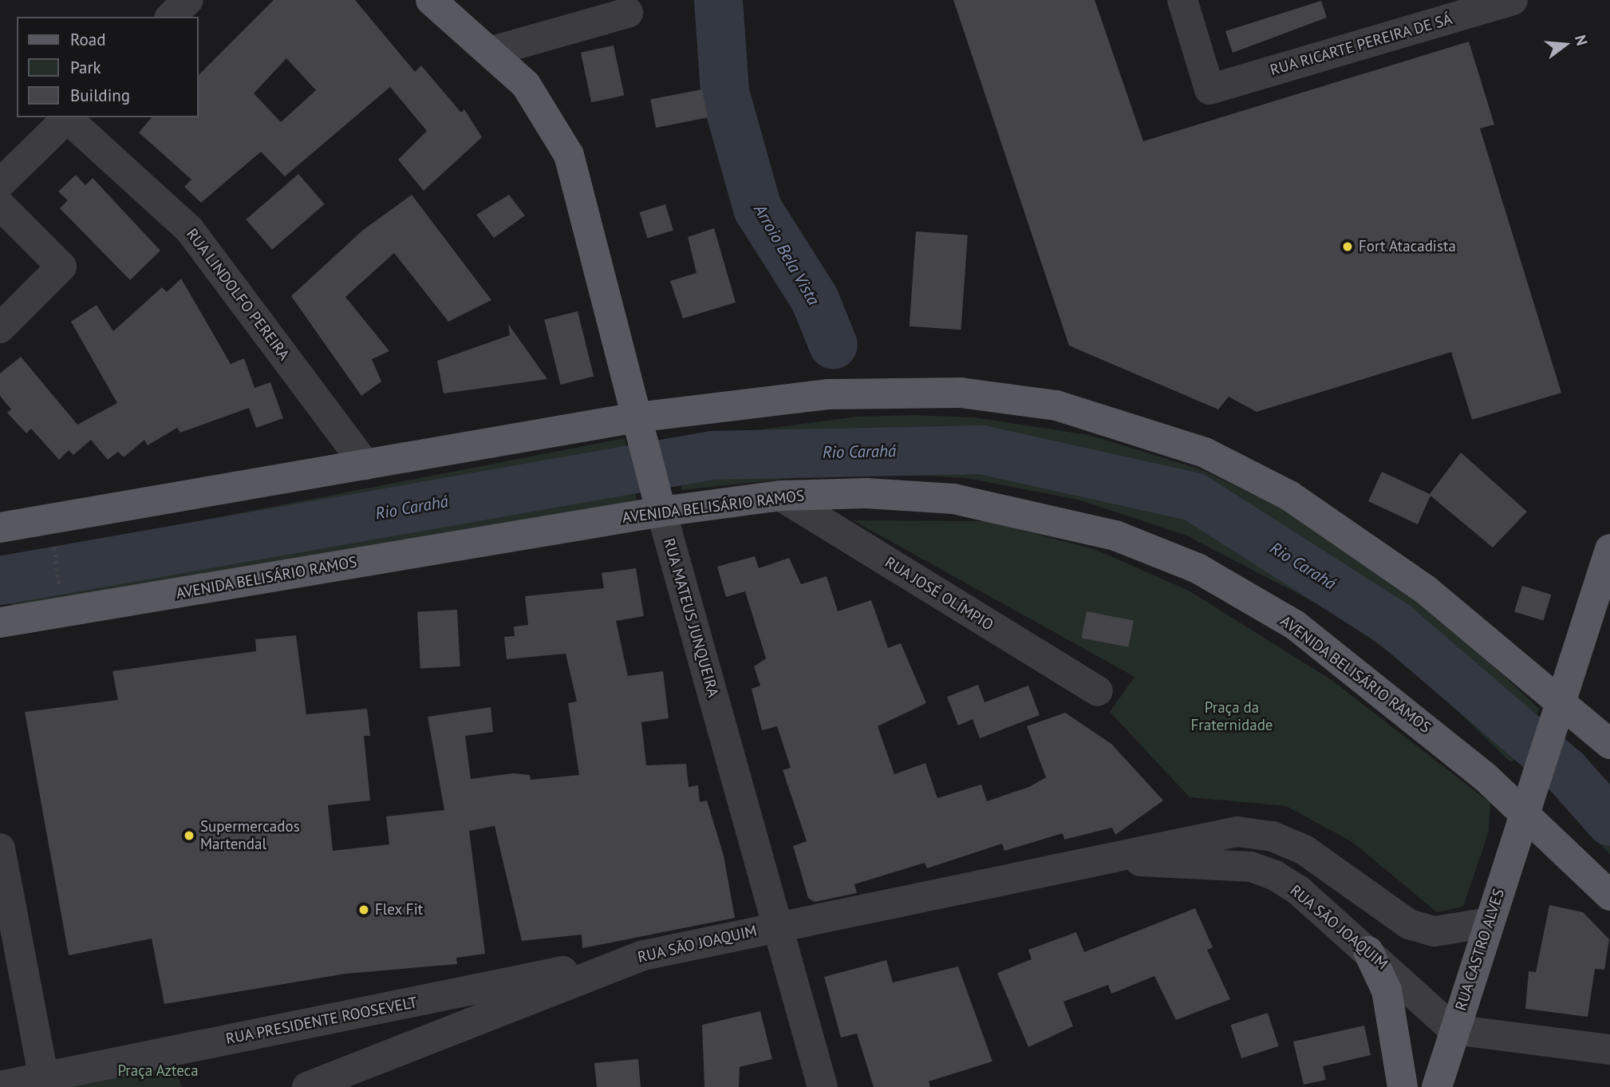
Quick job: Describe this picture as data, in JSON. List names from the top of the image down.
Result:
{
  "streets": {
    "main road": ["AVENIDA BELISÁRIO RAMOS", "RUA MATEUS JUNQUEIRA", "RUA CASTRO ALVES"],
    "street": [
      "RUA RICARTE PEREIRA DE SÁ",
      "RUA LINDOLFO PEREIRA",
      "RUA JOSÉ OLÍMPIO",
      "RUA SÃO JOAQUIM",
      "RUA PRESIDENTE ROOSEVELT"
    ]
  },
  "crossings": [
    ["AVENIDA BELISÁRIO RAMOS", "RUA JOSÉ OLÍMPIO"],
    ["AVENIDA BELISÁRIO RAMOS", "RUA MATEUS JUNQUEIRA"],
    ["AVENIDA BELISÁRIO RAMOS", "RUA CASTRO ALVES"],
    ["RUA MATEUS JUNQUEIRA", "RUA SÃO JOAQUIM"],
    ["RUA SÃO JOAQUIM", "RUA CASTRO ALVES"],
    ["RUA SÃO JOAQUIM", "RUA PRESIDENTE ROOSEVELT"]
  ],
  "water": ["Arroio Bela Vista", "Rio Carahá"],
  "parks": ["Praça da Fraternidade", "Praça Azteca"],
  "places": ["Fort Atacadista", "Supermercados Martendal", "Flex Fit"],
  "legend": ["Road", "Park", "Building"],
  "north": "right"
}
